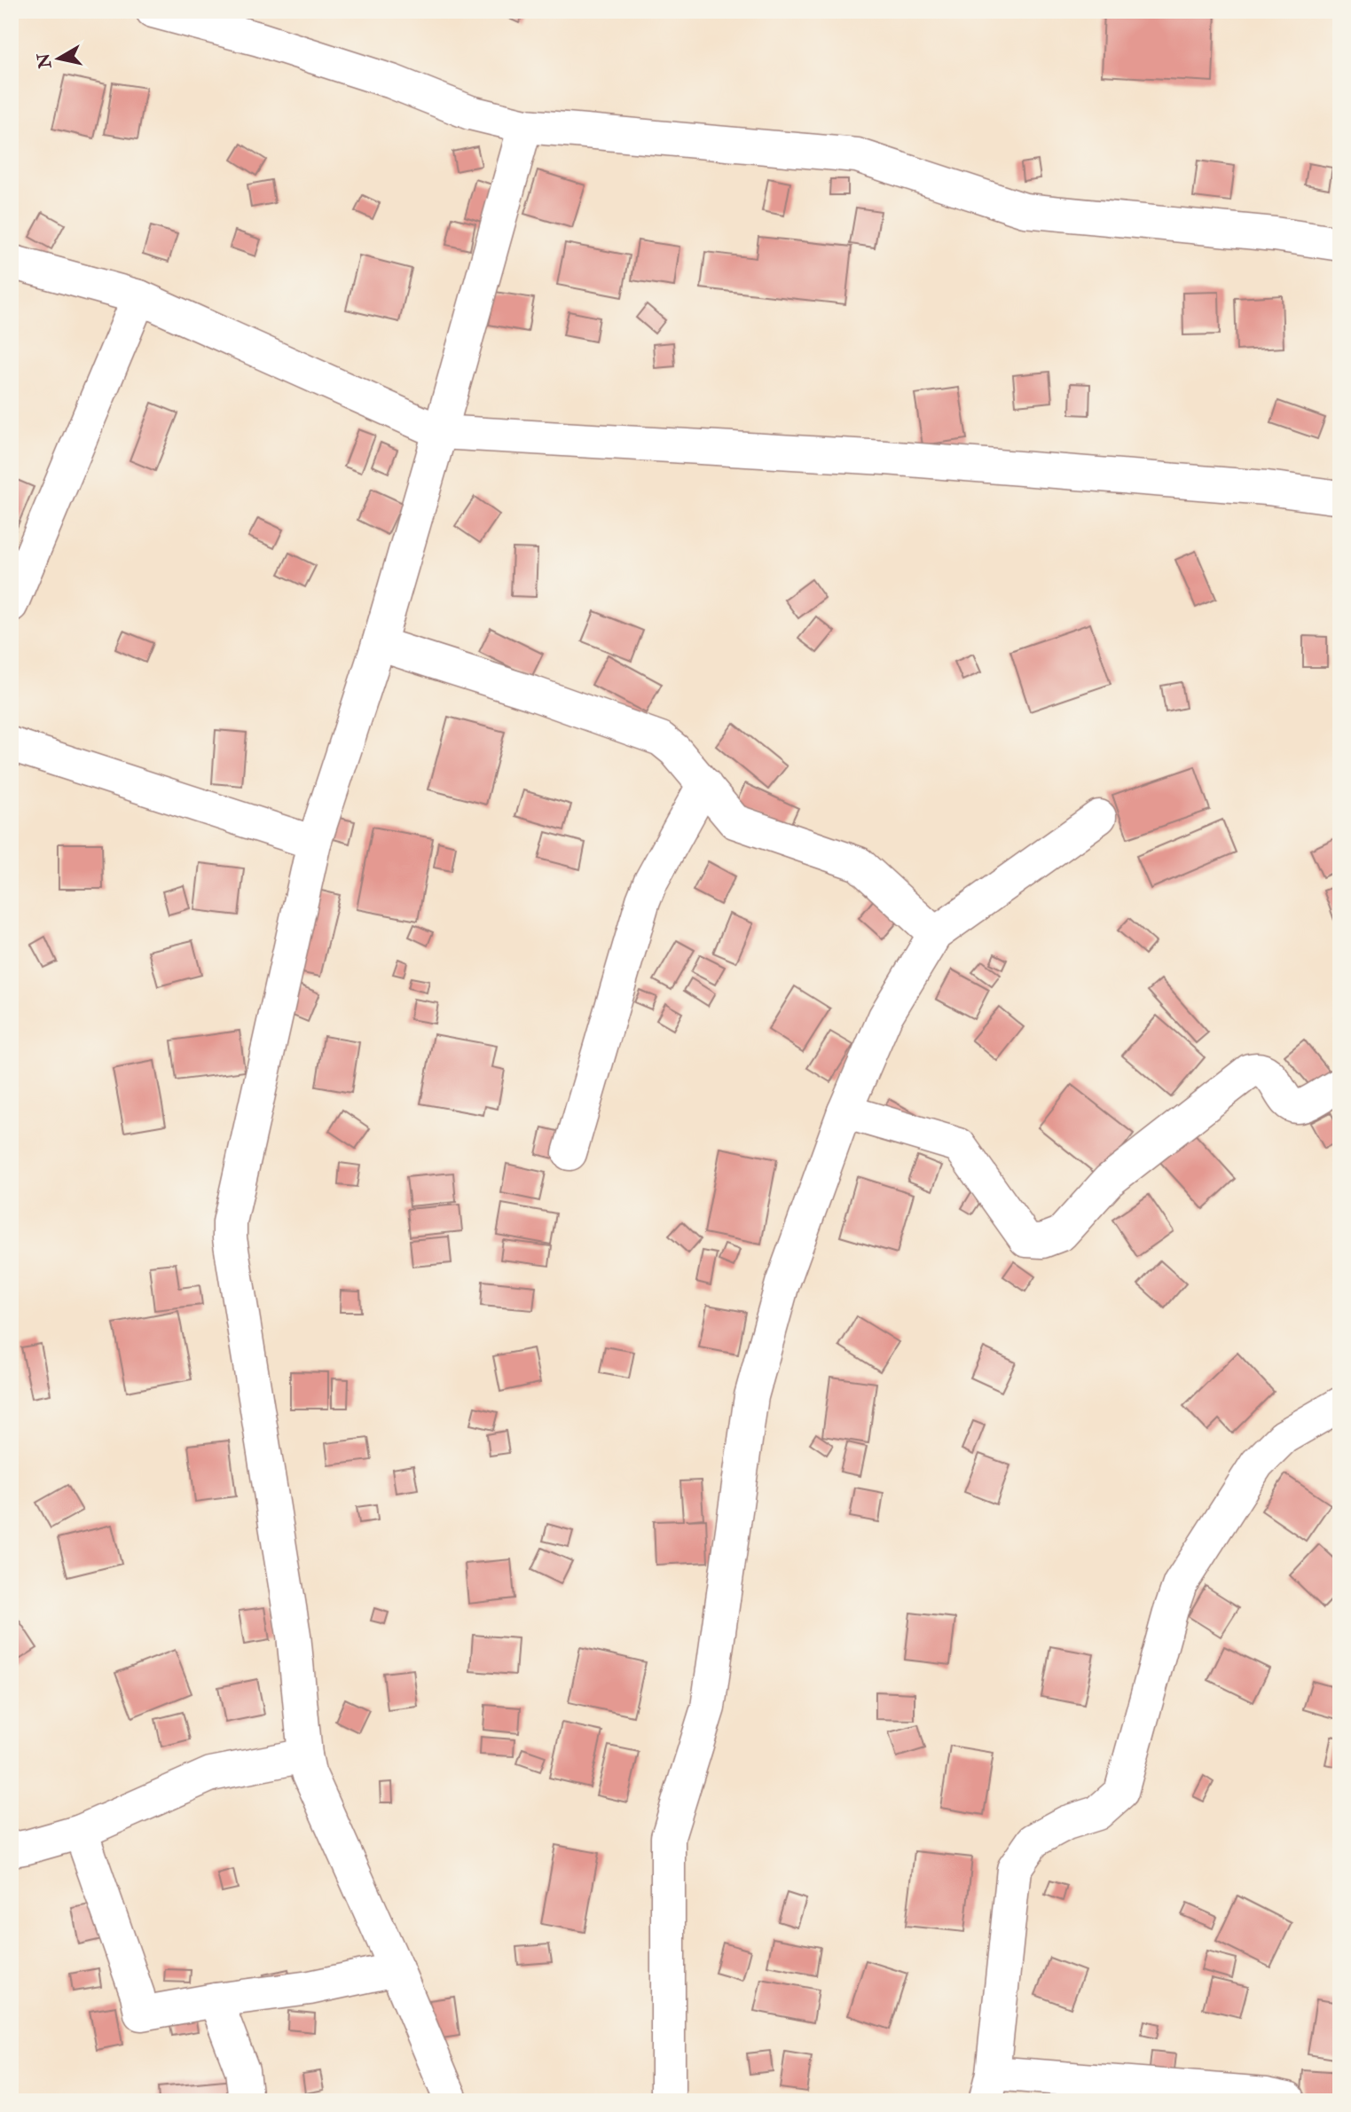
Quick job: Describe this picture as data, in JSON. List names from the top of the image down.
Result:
{
  "north": "left"
}
